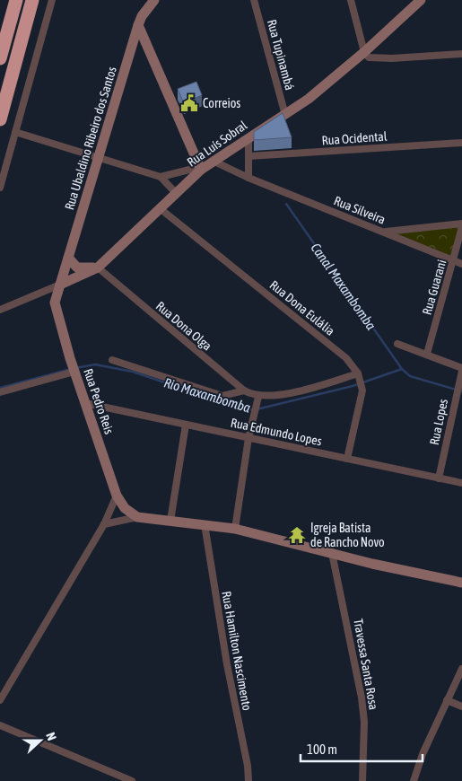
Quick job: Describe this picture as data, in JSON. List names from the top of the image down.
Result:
{
  "streets": {
    "main road": ["Rua Ubaldino Ribeiro dos Santos", "Rua Luís Sobral", "Rua Pedro Reis"],
    "street": [
      "Rua Tupinambá",
      "Rua Ocidental",
      "Rua Silveira",
      "Rua Guarani",
      "Rua Dona Eulália",
      "Rua Dona Olga",
      "Rua Lopes",
      "Rua Edmundo Lopes",
      "Rua Hamilton Nascimento",
      "Travessa Santa Rosa"
    ]
  },
  "crossings": [
    ["Rua Tupinambá", "Rua Luís Sobral"],
    ["Rua Ubaldino Ribeiro dos Santos", "Rua Luís Sobral"],
    ["Rua Ubaldino Ribeiro dos Santos", "Rua Pedro Reis"],
    ["Rua Luís Sobral", "Rua Silveira"],
    ["Rua Luís Sobral", "Rua Dona Eulália"],
    ["Rua Luís Sobral", "Rua Dona Olga"],
    ["Rua Luís Sobral", "Rua Pedro Reis"],
    ["Rua Silveira", "Rua Guarani"],
    ["Rua Dona Eulália", "Rua Edmundo Lopes"],
    ["Rua Pedro Reis", "Rua Edmundo Lopes"],
    ["Rua Lopes", "Rua Edmundo Lopes"]
  ],
  "water": ["Canal Maxambomba", "Rio Maxambomba"],
  "places": {
    "public building": ["Correios"],
    "temple": ["Igreja Batista de Rancho Novo"]
  },
  "scale_bar": "100 m",
  "north": "right"
}
